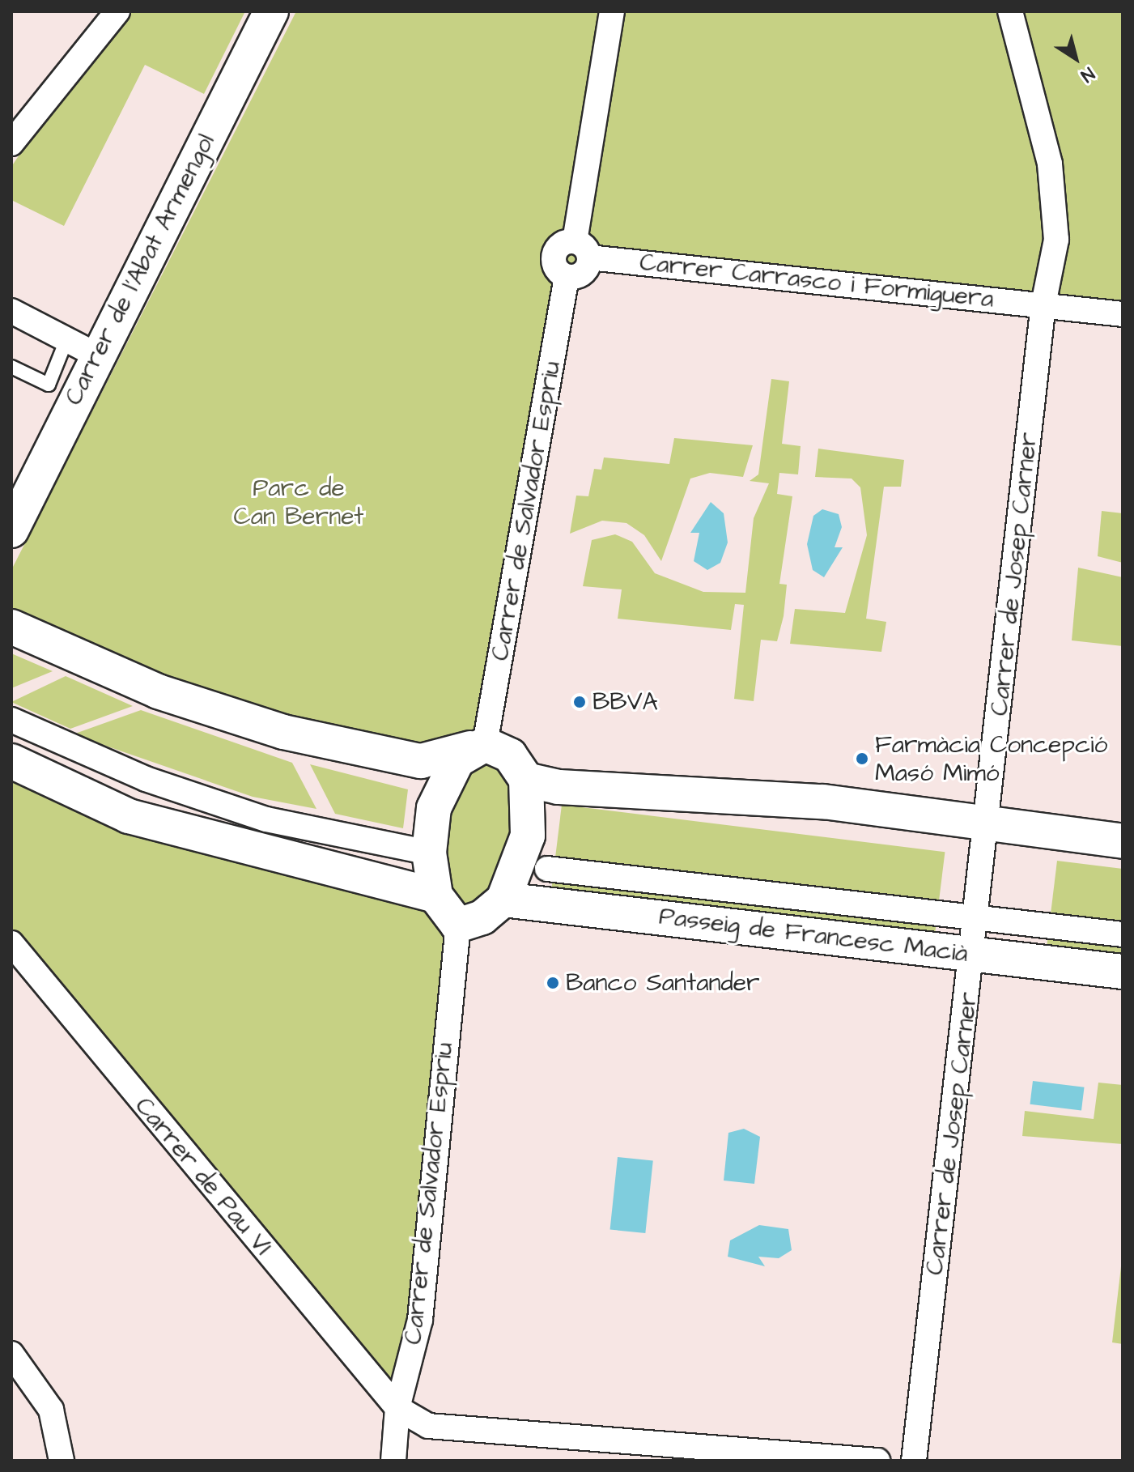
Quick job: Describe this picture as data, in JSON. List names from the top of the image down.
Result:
{
  "streets": {
    "street": [
      "Carrer de l'Abat Armengol",
      "Carrer Carrasco i Formiguera",
      "Carrer de Salvador Espriu",
      "Carrer de Josep Carner",
      "Passeig de Francesc Macià",
      "Carrer de Pau VI"
    ]
  },
  "crossings": [
    ["Carrer Carrasco i Formiguera", "Carrer de Salvador Espriu"],
    ["Carrer Carrasco i Formiguera", "Carrer de Josep Carner"],
    ["Carrer de Salvador Espriu", "Carrer de Pau VI"],
    ["Carrer de Josep Carner", "Passeig de Francesc Macià"]
  ],
  "parks": ["Parc de Can Bernet"],
  "places": ["BBVA", "Farmàcia Concepció Masó Mimó", "Banco Santander"],
  "north": "bottom right"
}
